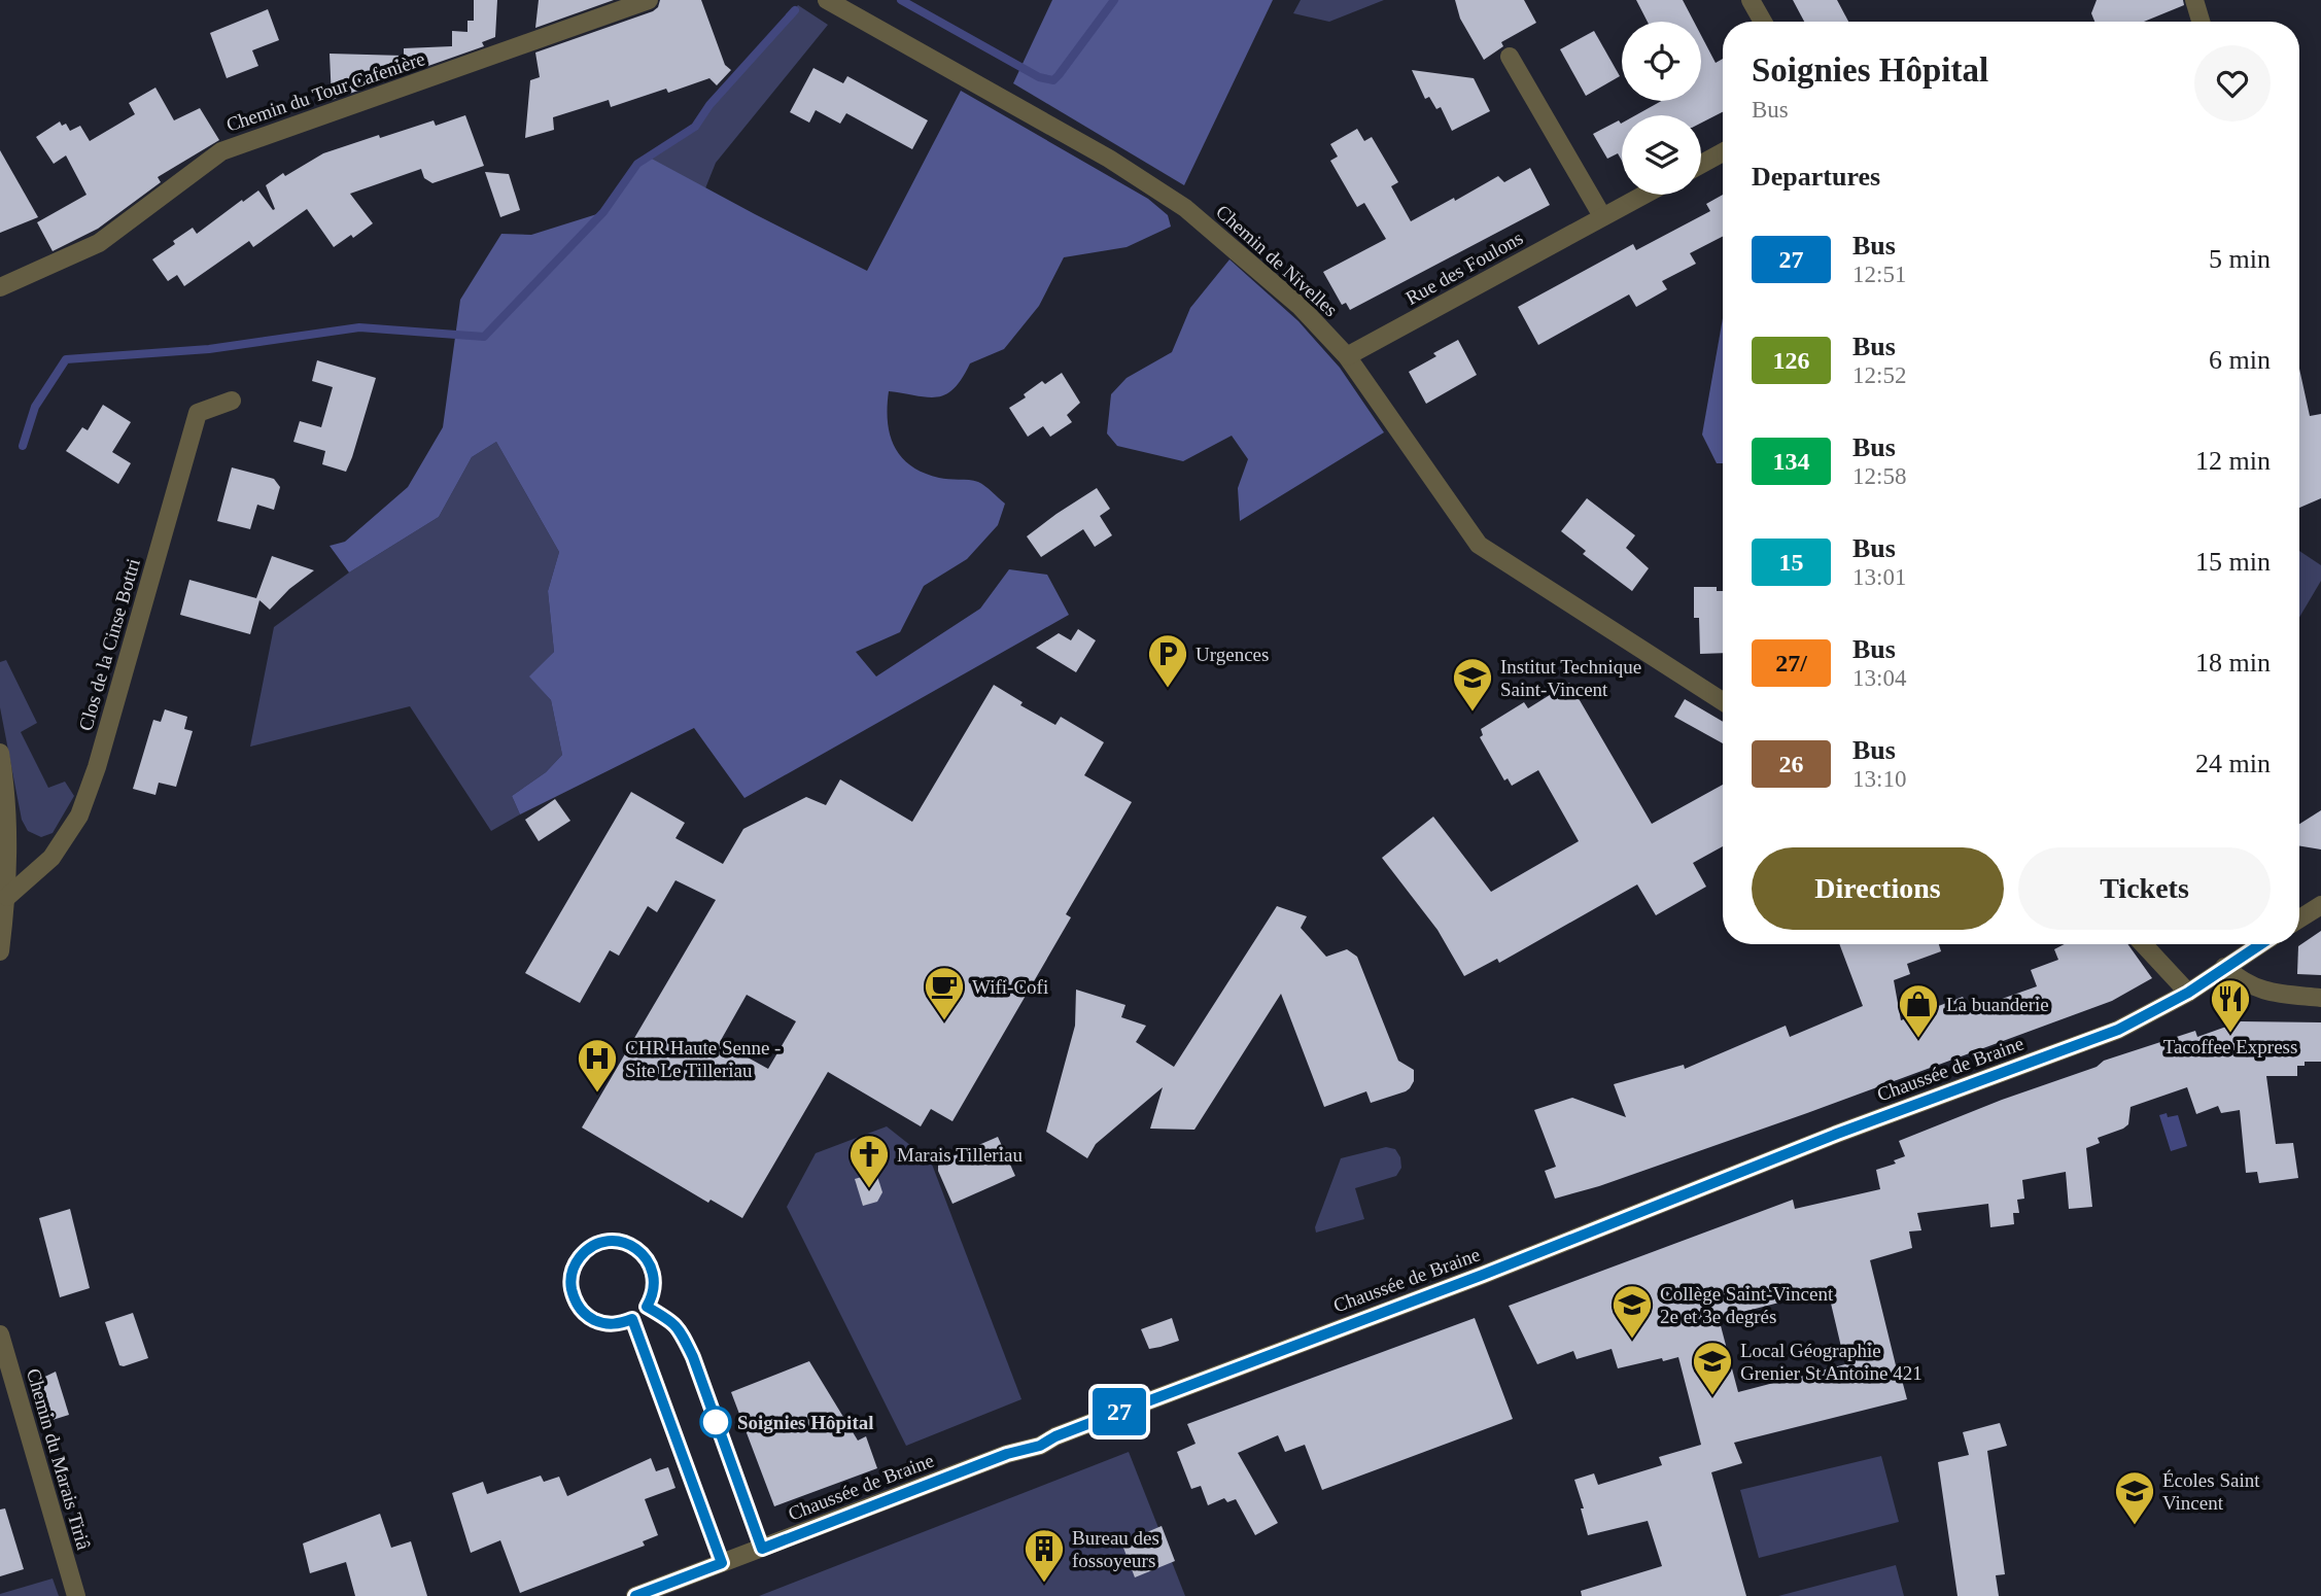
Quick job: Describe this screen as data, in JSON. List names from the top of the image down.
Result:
{
  "streets": {
    "street": [
      "Chemin du Tour Cafenière",
      "Chemin de Nivelles",
      "Rue des Foulons",
      "Clos de la Cinse Bottri",
      "Chaussée de Braine",
      "Chemin du Marais Tiriâ"
    ]
  },
  "crossings": [
    ["Chemin de Nivelles", "Rue des Foulons"]
  ],
  "places": {
    "parking": ["Urgences"],
    "school or university": [
      "Institut Technique Saint-Vincent",
      "Collège Saint-Vincent 2e et 3e degrés",
      "Local Géographie Grenier St Antoine 421",
      "Écoles Saint Vincent"
    ],
    "cafe": ["Wifi-Cofi"],
    "restaurant": ["Tacoffee Express"],
    "shop": ["La buanderie"],
    "hospital": ["CHR Haute Senne - Site Le Tilleriau"],
    "church": ["Marais Tilleriau"],
    "other": ["Soignies Hôpital"],
    "building": ["Bureau des fossoyeurs"]
  },
  "lines": ["bus line 27"],
  "page": {
    "on_map": "27",
    "heading": [
      ["Soignies Hôpital", "Bus"],
      "Departures"
    ],
    "list": [
      {
        "mark": "27",
        "name": "Bus",
        "note": "12:51",
        "value": "5 min"
      },
      {
        "mark": "126",
        "name": "Bus",
        "note": "12:52",
        "value": "6 min"
      },
      {
        "mark": "134",
        "name": "Bus",
        "note": "12:58",
        "value": "12 min"
      },
      {
        "mark": "15",
        "name": "Bus",
        "note": "13:01",
        "value": "15 min"
      },
      {
        "mark": "27/",
        "name": "Bus",
        "note": "13:04",
        "value": "18 min"
      },
      {
        "mark": "26",
        "name": "Bus",
        "note": "13:10",
        "value": "24 min"
      }
    ],
    "buttons": ["Directions", "Tickets"]
  }
}
